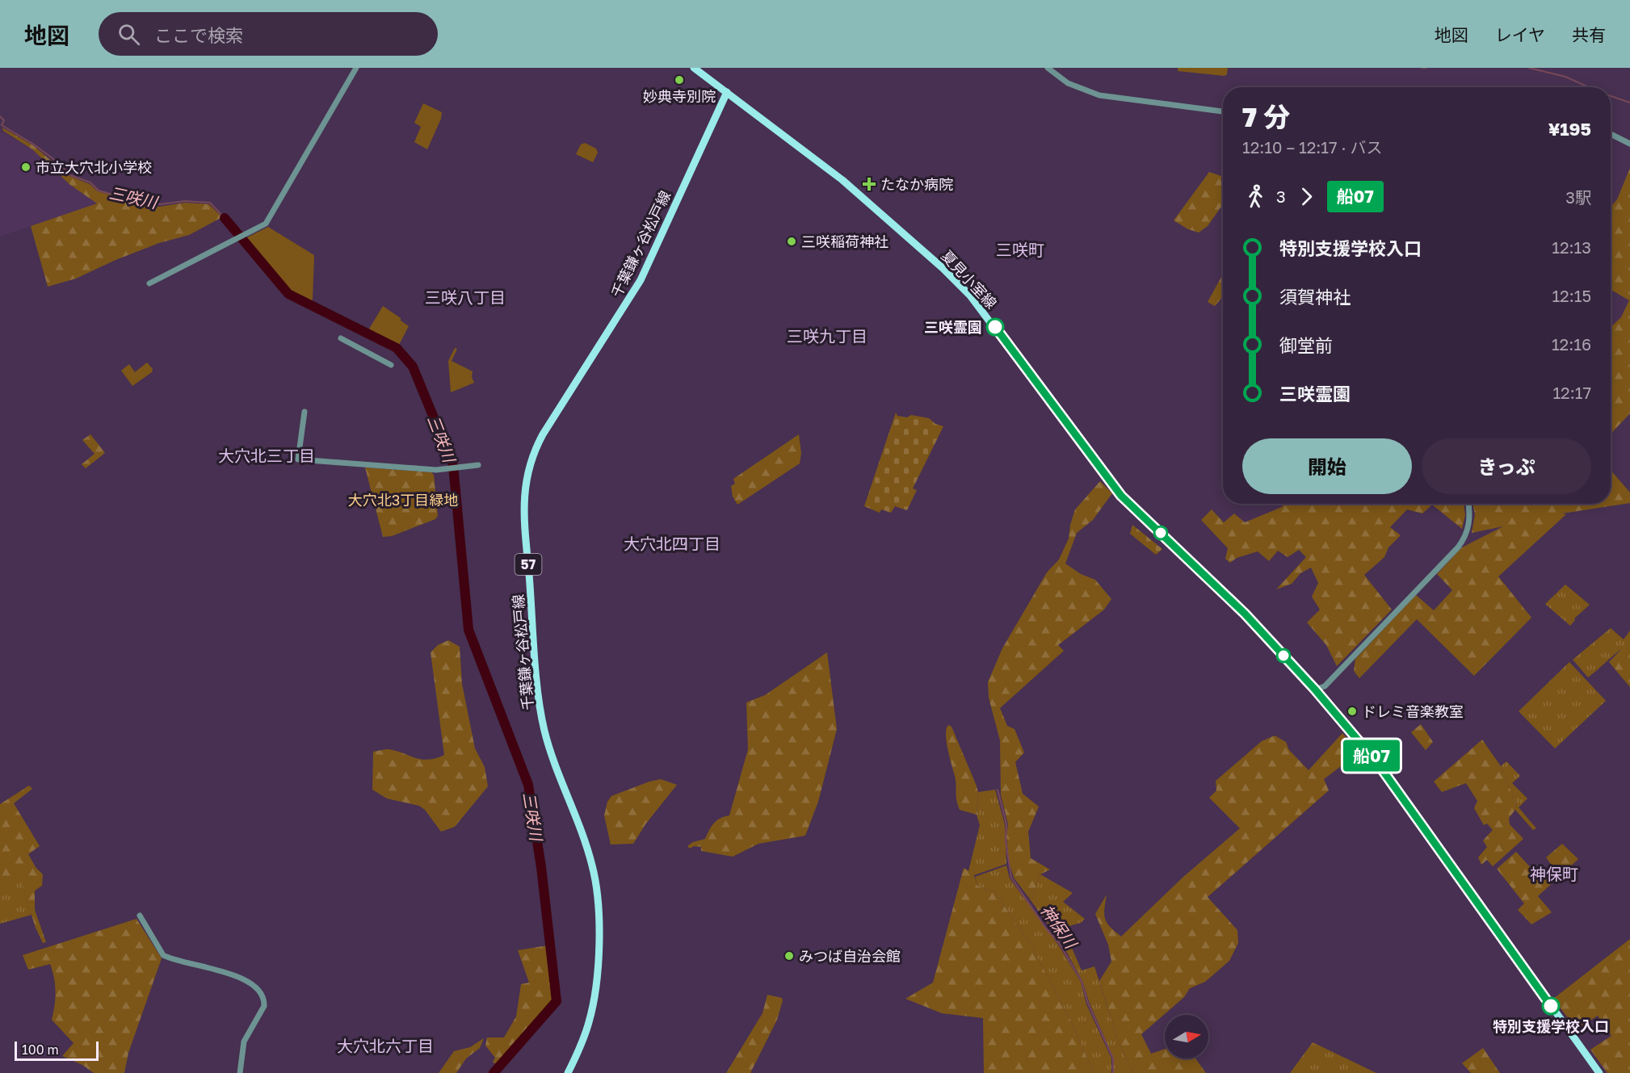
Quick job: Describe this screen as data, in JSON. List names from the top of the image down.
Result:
{
  "streets": {
    "main road": ["千葉鎌ヶ谷松戸線", "夏見小室線", "57"]
  },
  "crossings": [
    ["千葉鎌ヶ谷松戸線", "夏見小室線"]
  ],
  "districts": [
    "三咲町",
    "三咲八丁目",
    "三咲九丁目",
    "大穴北三丁目",
    "大穴北四丁目",
    "神保町",
    "大穴北六丁目"
  ],
  "water": ["三咲川", "神保川"],
  "parks": ["大穴北3丁目緑地"],
  "places": {
    "other": [
      "妙典寺別院",
      "市立大穴北小学校",
      "三咲稲荷神社",
      "三咲霊園",
      "ドレミ音楽教室",
      "みつば自治会館",
      "特別支援学校入口"
    ],
    "health": ["たなか病院"]
  },
  "lines": ["bus line 船07"],
  "scale_bar": "100 m",
  "north": "right",
  "page": {
    "header": "地図",
    "search": "ここで検索",
    "nav": ["地図", "レイヤ", "共有"],
    "on_map": "船07",
    "heading": ["7 分", "12:10 – 12:17 · バス", "¥195"],
    "legs": ["3", "船07", "3駅"],
    "list": [
      {
        "name": "特別支援学校入口",
        "value": "12:13"
      },
      {
        "name": "須賀神社",
        "value": "12:15"
      },
      {
        "name": "御堂前",
        "value": "12:16"
      },
      {
        "name": "三咲霊園",
        "value": "12:17"
      }
    ],
    "buttons": ["開始", "きっぷ"],
    "scale": "100 m"
  }
}
